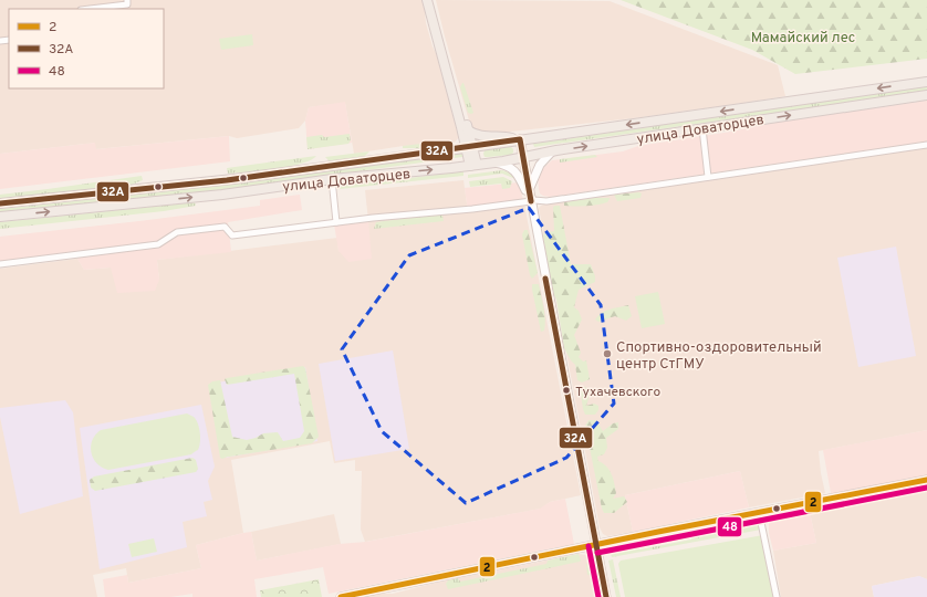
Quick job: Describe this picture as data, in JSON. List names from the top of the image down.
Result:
{
  "streets": {
    "main road": ["улица Доваторцев"]
  },
  "parks": ["Мамайский лес"],
  "places": ["Спортивно-оздоровительный центр СтГМУ", "Тухачевского"],
  "lines": ["transit line 32A", "transit line 2", "transit line 48"],
  "legend": ["2", "32A", "48"]
}
